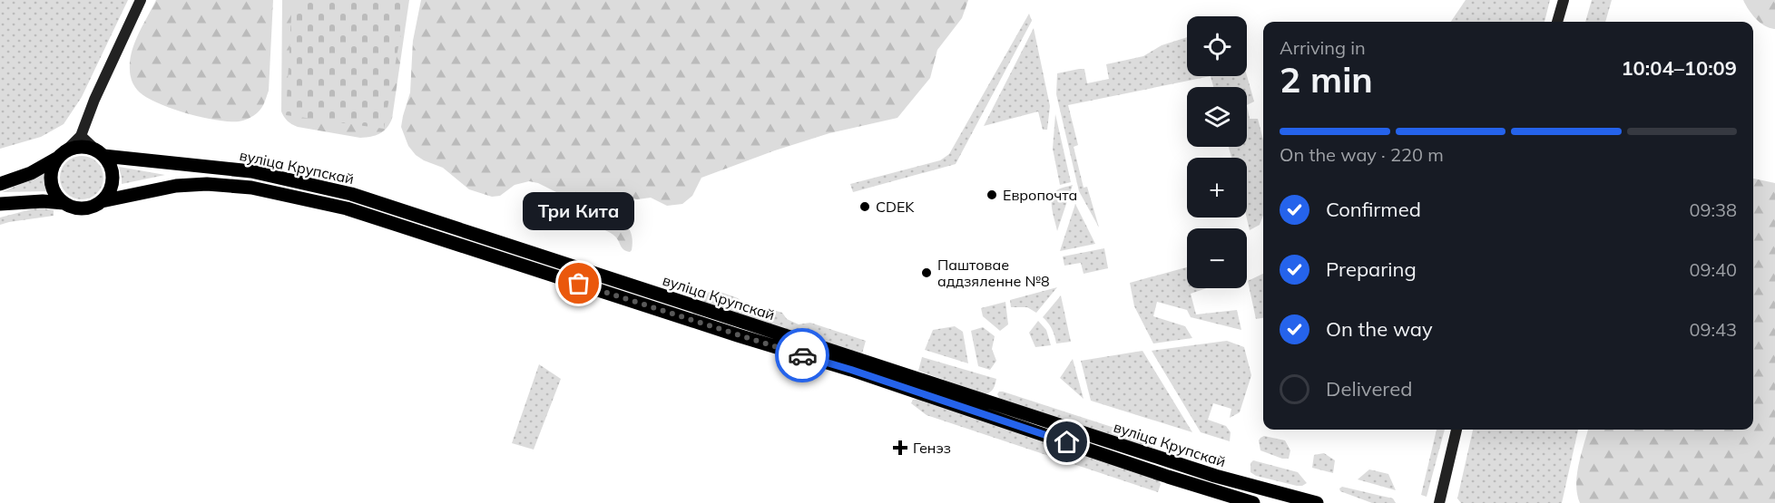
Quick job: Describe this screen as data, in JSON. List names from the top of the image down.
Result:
{
  "streets": {
    "main road": ["вуліца Крупскай"]
  },
  "places": {
    "other": [
      "Европочта",
      "CDEK",
      "Паштовае аддзяленне №8",
      "Три Кита"
    ],
    "health": ["Генэз"]
  },
  "page": {
    "map_buttons": ["+", "−"],
    "heading": ["2 min", "Arriving in", "10:04–10:09"],
    "bar": "On the way · 220 m",
    "list": [
      ["Confirmed", "09:38"],
      ["Preparing", "09:40"],
      ["On the way", "09:43"],
      "Delivered"
    ],
    "bubble": "Три Кита"
  }
}
